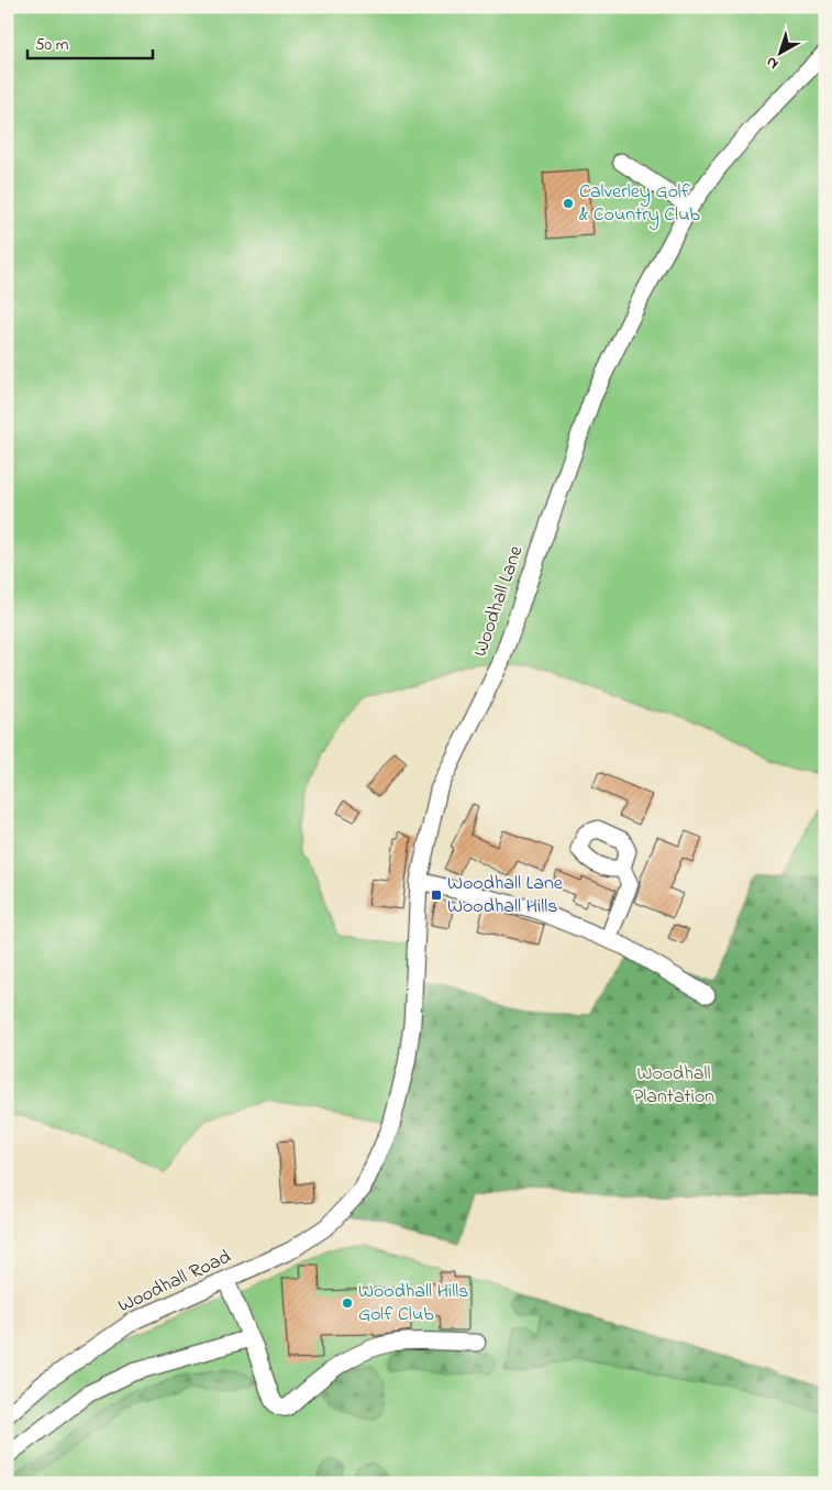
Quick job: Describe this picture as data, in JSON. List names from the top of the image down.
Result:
{
  "streets": {
    "street": ["Woodhall Lane", "Woodhall Road"]
  },
  "crossings": [
    ["Woodhall Lane", "Woodhall Road"]
  ],
  "parks": ["Woodhall Plantation"],
  "places": {
    "other": ["Calverley Golf & Country Club", "Woodhall Hills Golf Club"],
    "transit": ["Woodhall Lane Woodhall Hills"]
  },
  "scale_bar": "50 m",
  "north": "bottom left"
}
